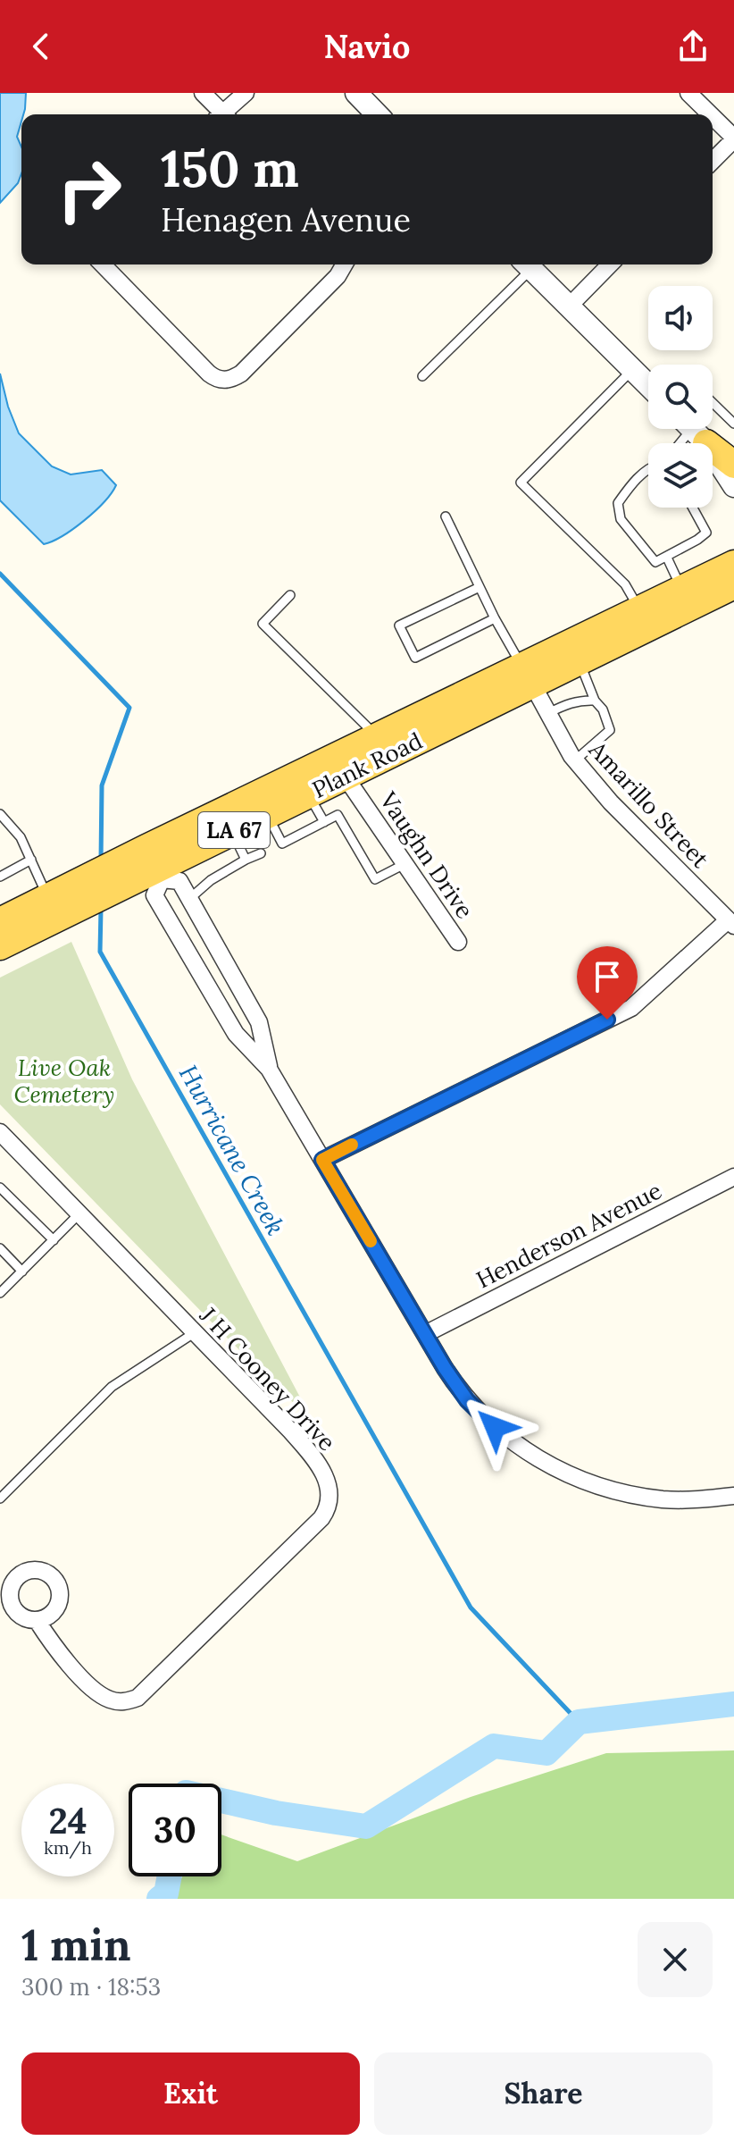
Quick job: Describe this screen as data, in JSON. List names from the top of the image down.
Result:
{
  "streets": {
    "main road": ["Plank Road", "LA 67"],
    "street": [
      "Amarillo Street",
      "Vaughn Drive",
      "Henderson Avenue",
      "J H Cooney Drive"
    ]
  },
  "crossings": [
    ["Plank Road", "Amarillo Street"],
    ["Plank Road", "Vaughn Drive"]
  ],
  "water": ["Hurricane Creek"],
  "parks": ["Live Oak Cemetery"],
  "page": {
    "header": "Navio",
    "turn": ["150 m", "Henagen Avenue"],
    "speed": "24 km/h",
    "limit": "30",
    "heading": ["1 min", "300 m · 18:53"],
    "buttons": ["Exit", "Share"]
  }
}
